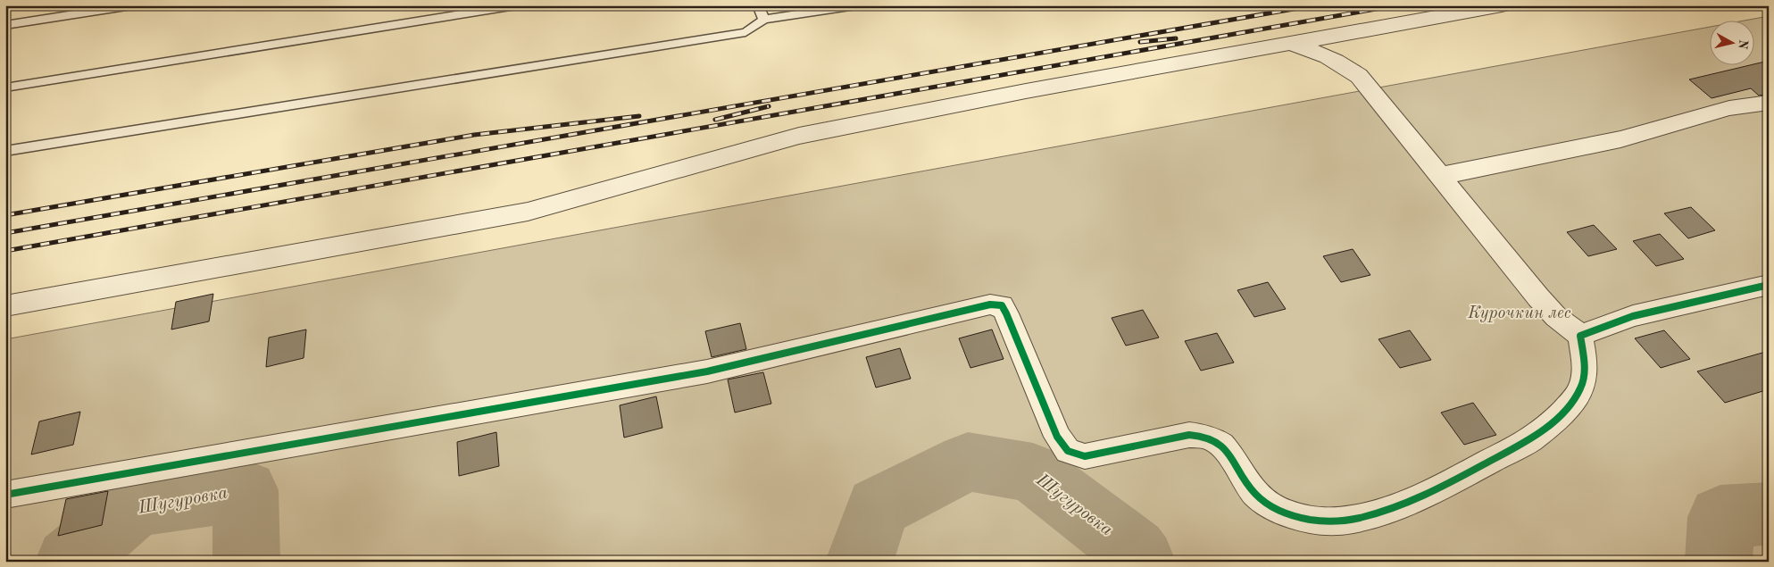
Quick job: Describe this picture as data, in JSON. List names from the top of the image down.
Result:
{
  "water": ["Шугуровка"],
  "parks": ["Курочкин лес"],
  "north": "right"
}
